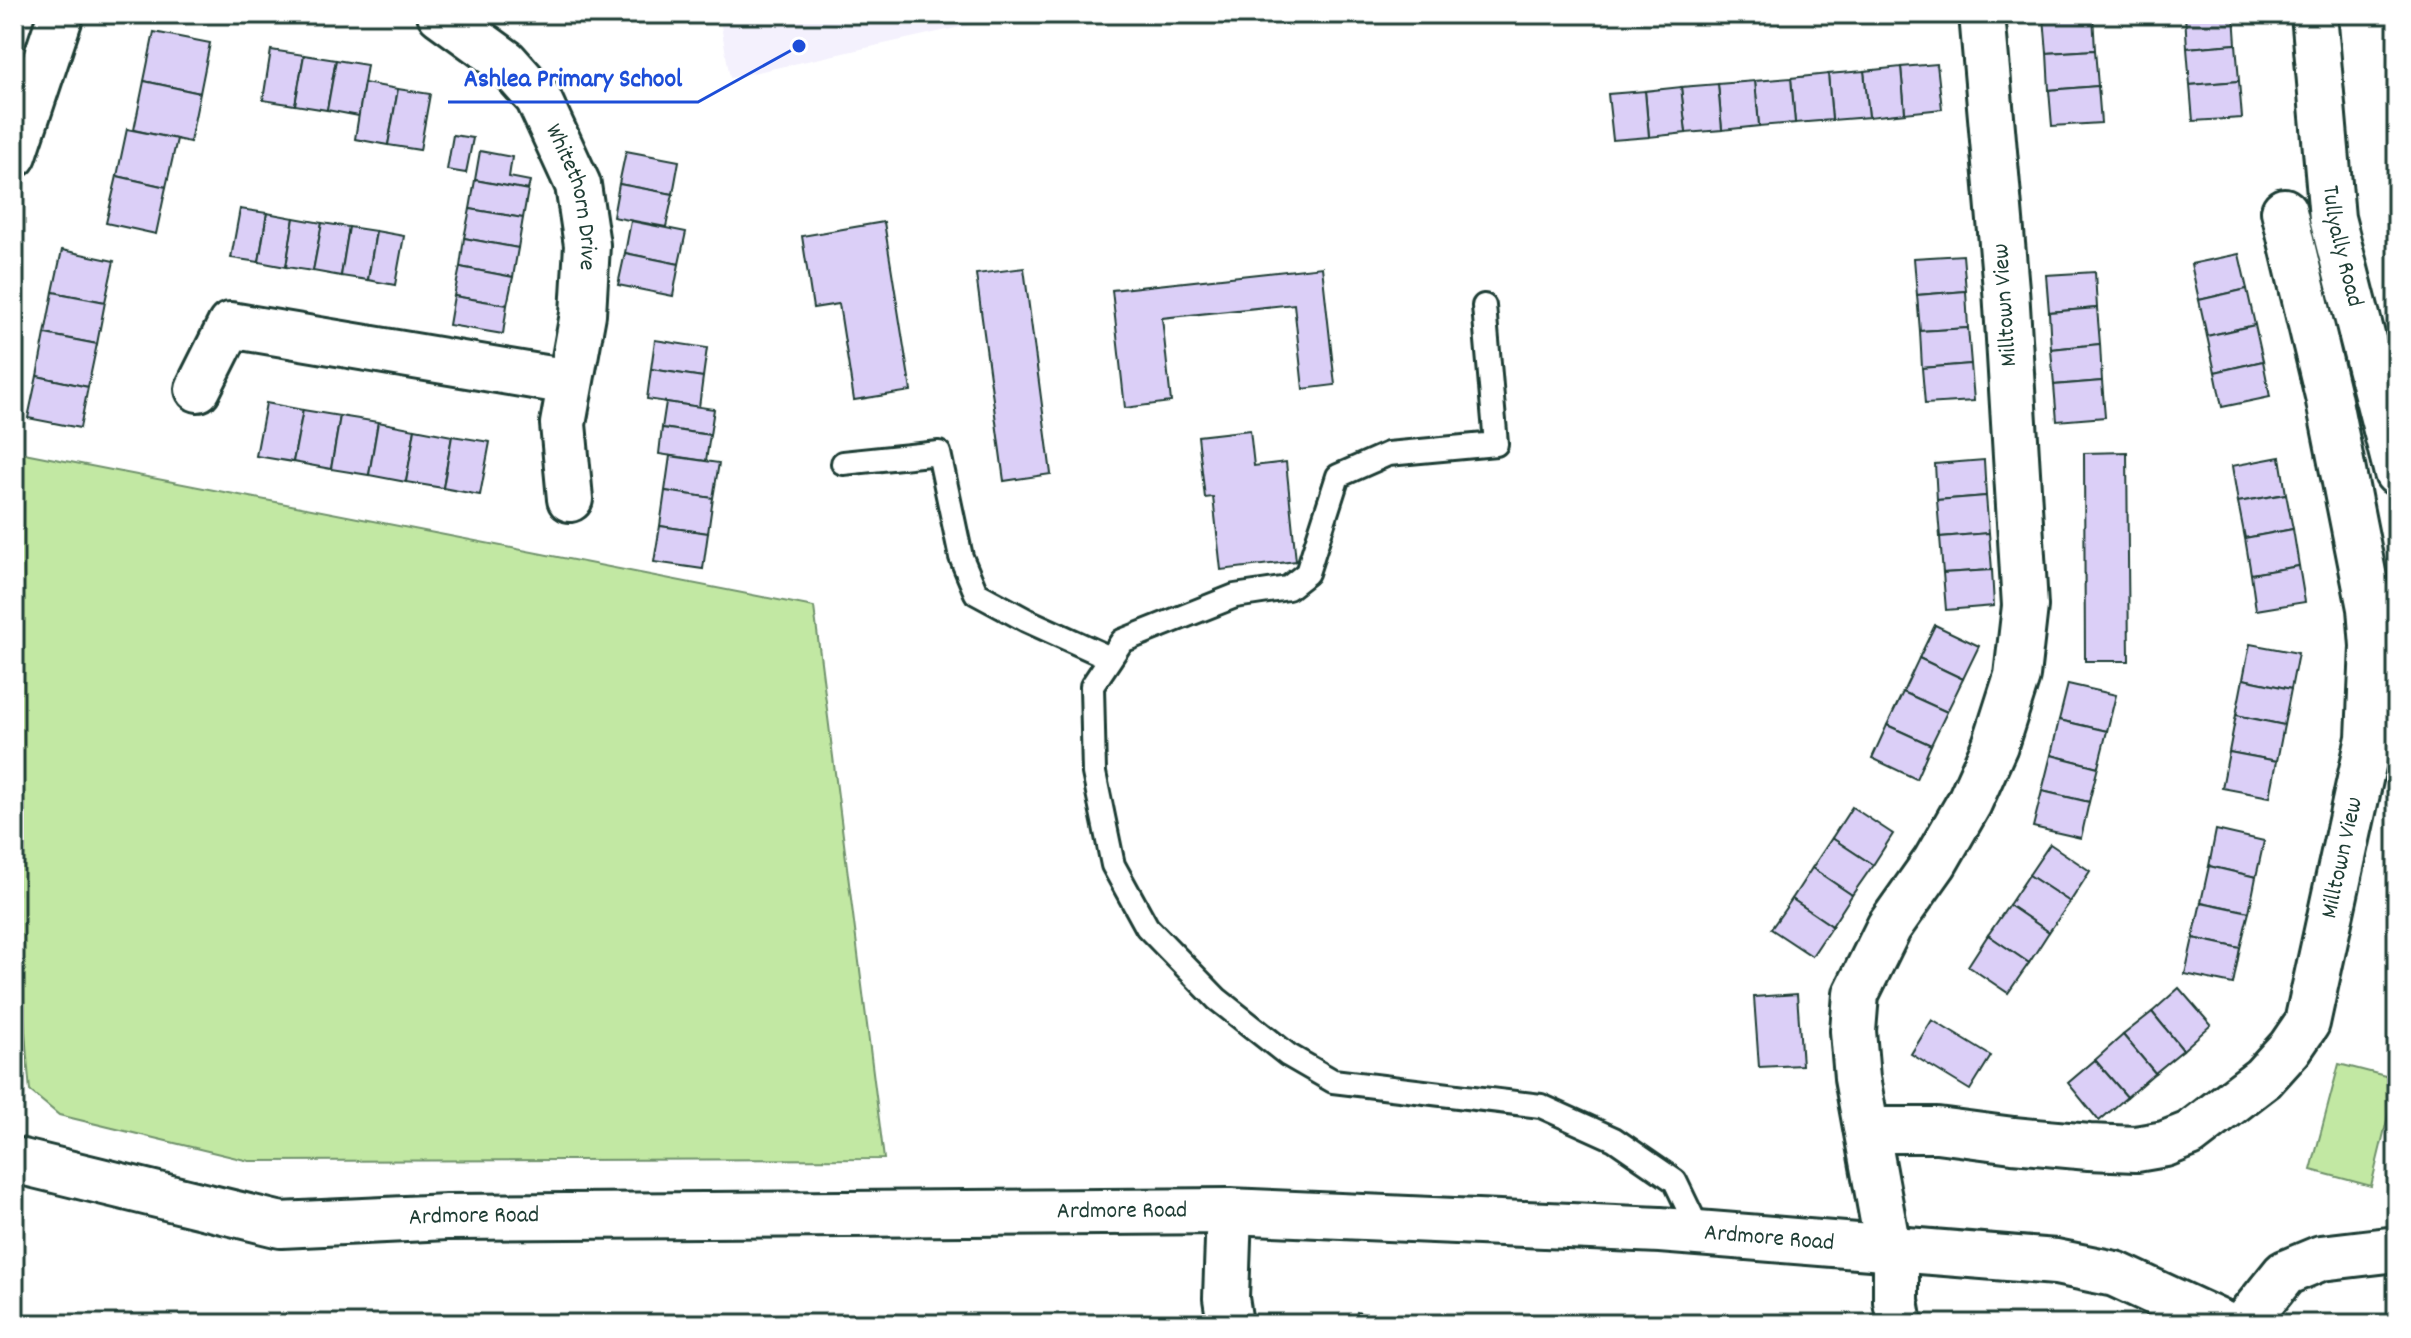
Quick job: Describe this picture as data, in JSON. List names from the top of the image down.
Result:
{
  "streets": {
    "street": [
      "Whitethorn Drive",
      "Tullyally Road",
      "Milltown View",
      "Ardmore Road"
    ]
  },
  "crossings": [
    ["Milltown View", "Ardmore Road"]
  ],
  "places": ["Ashlea Primary School"]
}
